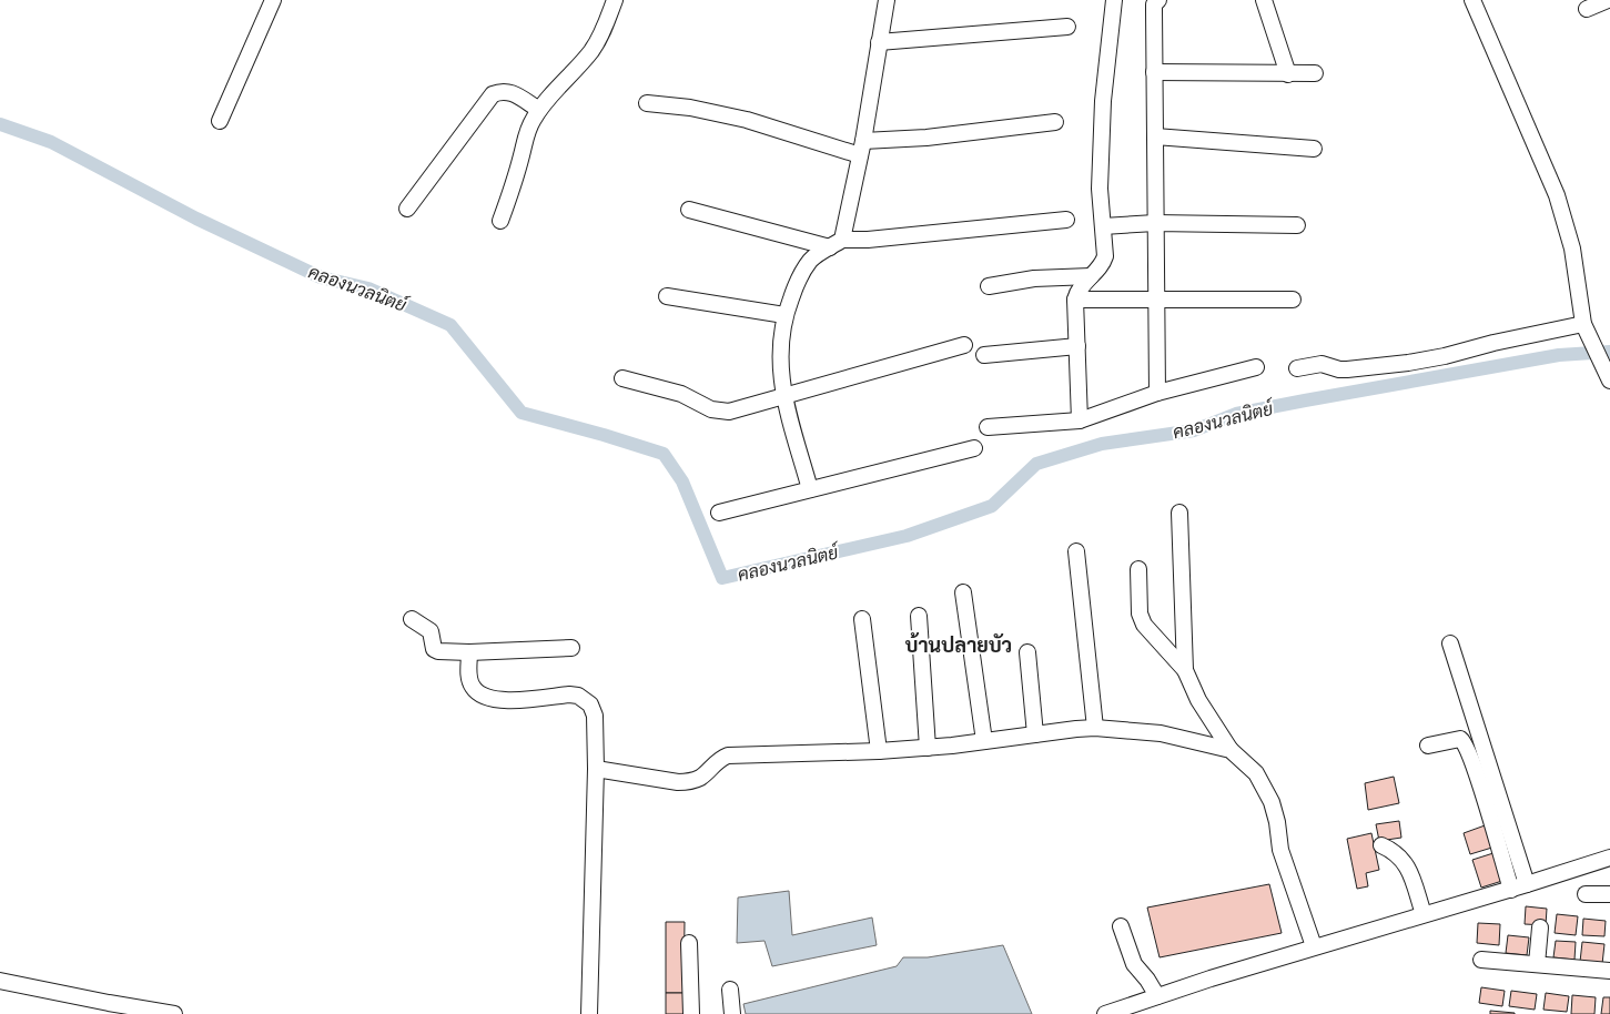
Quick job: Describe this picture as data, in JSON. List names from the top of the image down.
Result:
{
  "districts": ["บ้านปลายบัว"],
  "water": ["คลองนวลนิตย์"]
}
